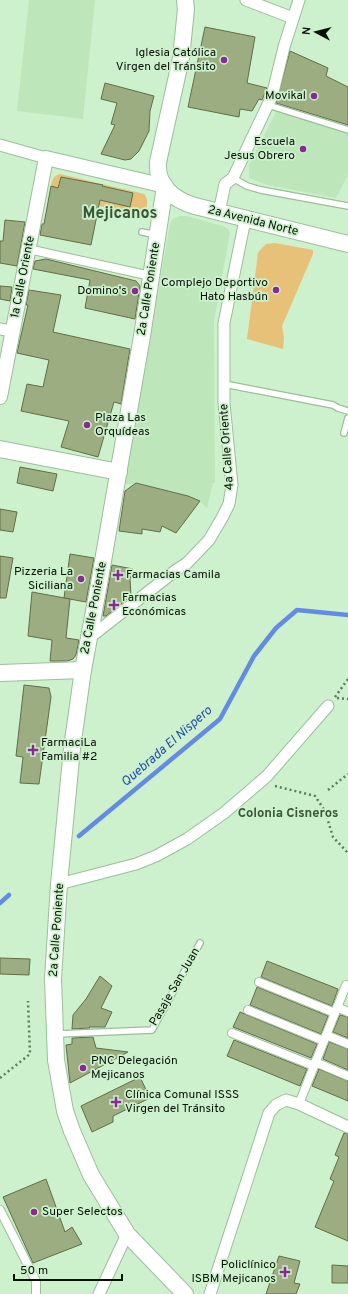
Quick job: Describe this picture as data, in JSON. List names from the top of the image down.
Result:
{
  "streets": {
    "main road": ["2a Avenida Norte", "2a Calle Poniente"],
    "street": ["1a Calle Oriente", "4a Calle Oriente"],
    "lane": ["Pasaje San Juan"]
  },
  "crossings": [
    ["2a Avenida Norte", "2a Calle Poniente"],
    ["2a Avenida Norte", "4a Calle Oriente"],
    ["2a Calle Poniente", "4a Calle Oriente"],
    ["2a Calle Poniente", "Pasaje San Juan"]
  ],
  "districts": ["Mejicanos", "Colonia Cisneros"],
  "water": ["Quebrada El Nispero"],
  "places": {
    "other": [
      "Iglesia Católica Virgen del Tránsito",
      "Movikal",
      "Escuela Jesus Obrero",
      "Complejo Deportivo Hato Hasbún",
      "Domino's",
      "Plaza Las Orquídeas",
      "Pizzeria La Siciliana",
      "PNC Delegación Mejicanos",
      "Super Selectos"
    ],
    "health": [
      "Farmacias Camila",
      "Farmacias Económicas",
      "FarmaciLa Familia #2",
      "Clínica Comunal ISSS Virgen del Tránsito",
      "Policlínico ISBM Mejicanos"
    ]
  },
  "scale_bar": "50 m",
  "north": "left"
}
